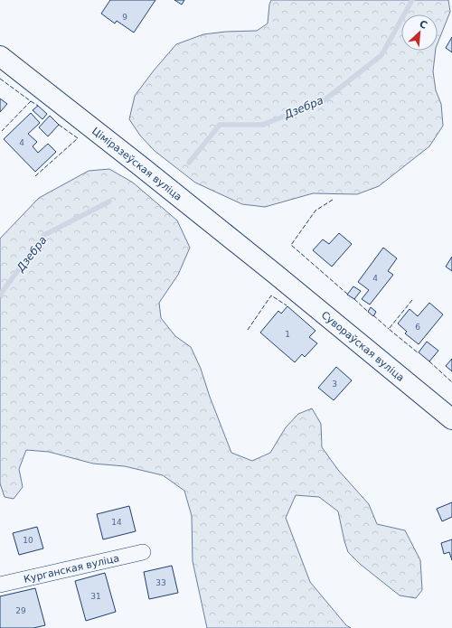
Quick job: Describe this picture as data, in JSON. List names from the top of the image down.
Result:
{
  "streets": {
    "main road": ["Ціміразеўская вуліца", "Сувораўская вуліца"],
    "street": ["Курганская вуліца"]
  },
  "crossings": [
    ["Ціміразеўская вуліца", "Сувораўская вуліца"]
  ],
  "water": ["Дзебра"],
  "house_numbers": [
    "9",
    "4",
    "4",
    "6",
    "1",
    "3",
    "14",
    "10",
    "33",
    "31",
    "29"
  ],
  "north": "top right"
}
